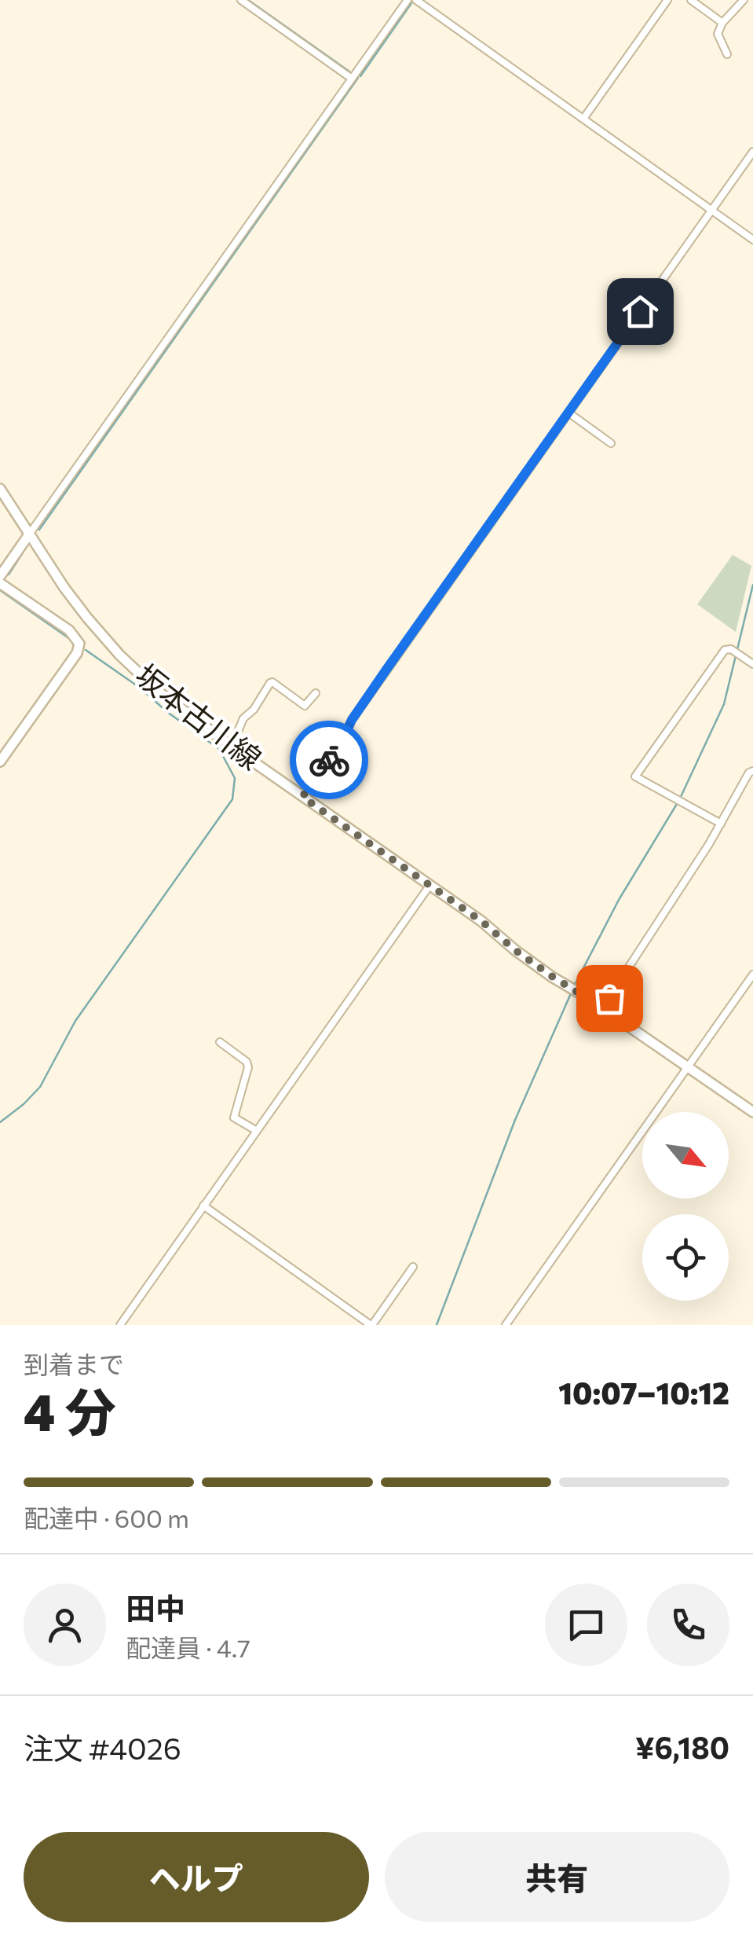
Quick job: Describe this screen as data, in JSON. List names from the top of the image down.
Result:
{
  "streets": {
    "main road": ["坂本古川線"]
  },
  "north": "bottom right",
  "page": {
    "heading": ["4 分", "到着まで", "10:07–10:12"],
    "panel": [
      "田中",
      "配達員 · 4.7",
      "注文 #4026",
      "¥6,180"
    ],
    "bar": "配達中 · 600 m",
    "buttons": ["ヘルプ", "共有"]
  }
}
